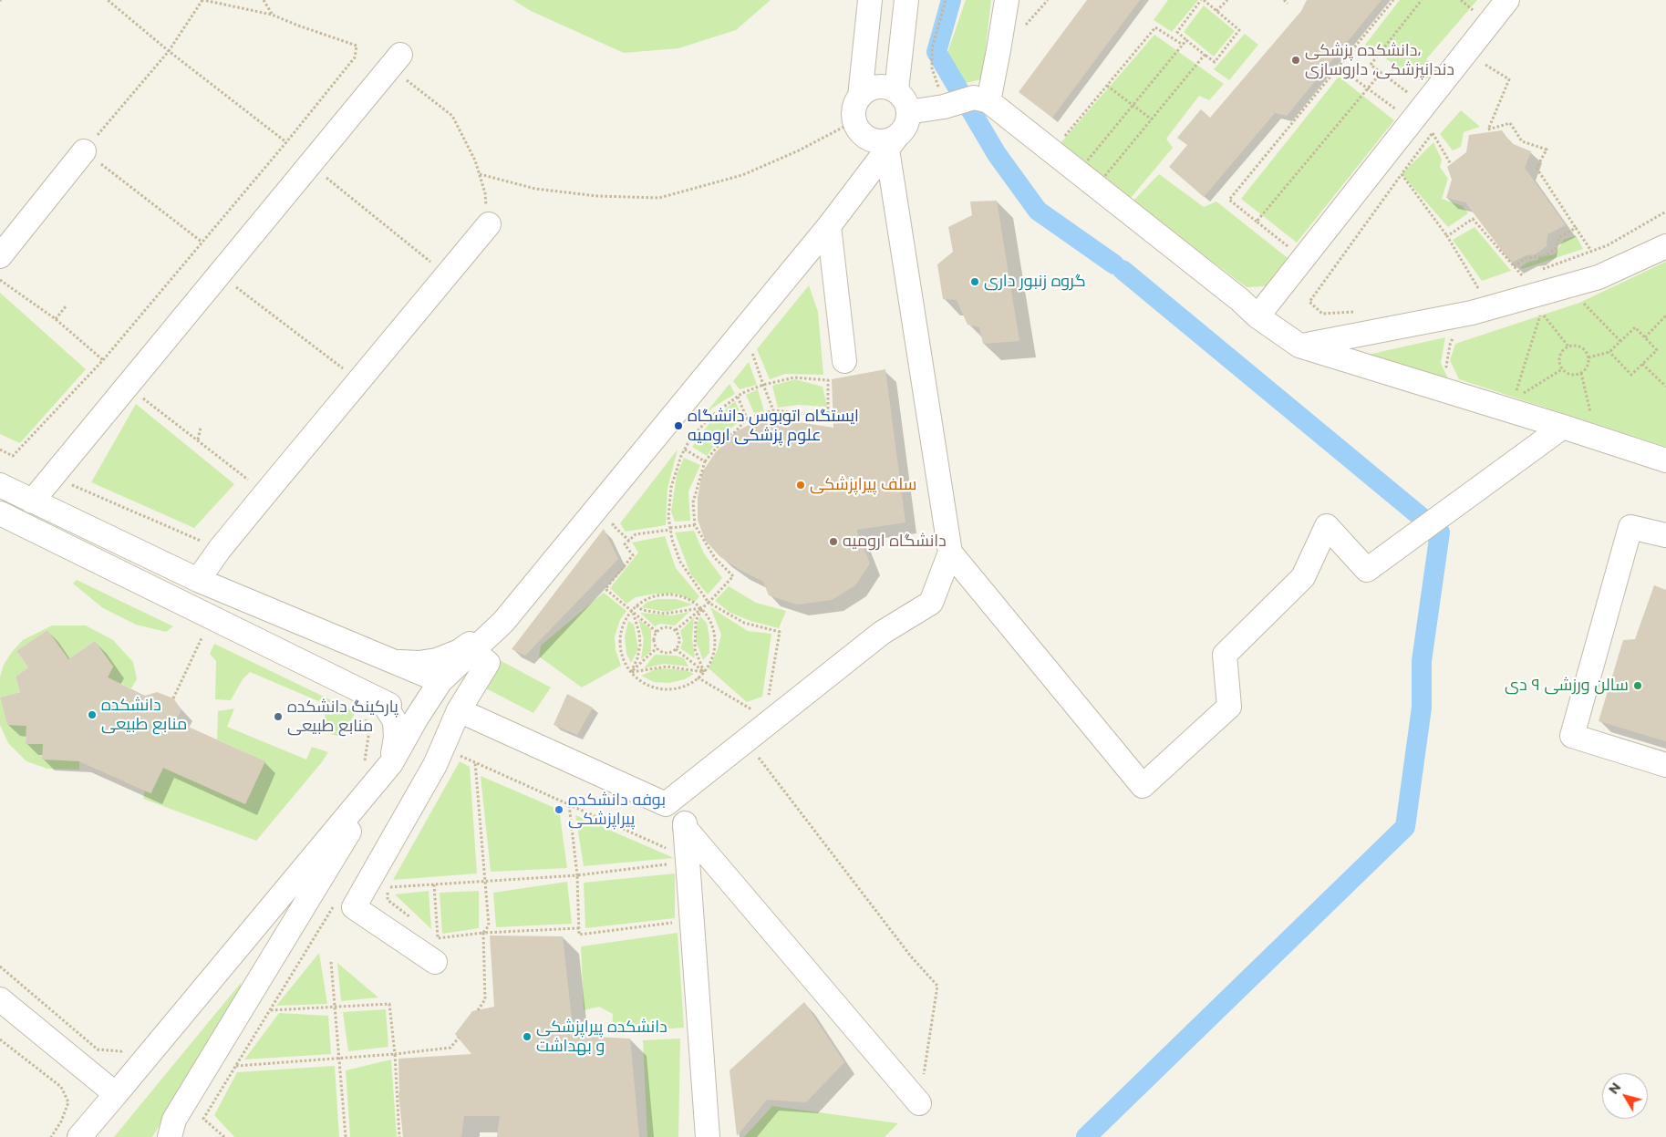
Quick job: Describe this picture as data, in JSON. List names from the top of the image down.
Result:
{
  "places": [
    "دانشکده پزشکی، دندانپزشکی، داروسازی",
    "گروه زنبور داری",
    "ایستگاه اتوبوس دانشگاه علوم پزشکی ارومیه",
    "سلف پیراپزشکی",
    "دانشگاه ارومیه",
    "سالن ورزشی ۹ دی",
    "دانشکده منابع طبیعی",
    "پارکینگ دانشکده منابع طبیعی",
    "بوفه دانشکده پیراپزشکی",
    "دانشکده پیراپزشکی و بهداشت"
  ],
  "north": "top left"
}
